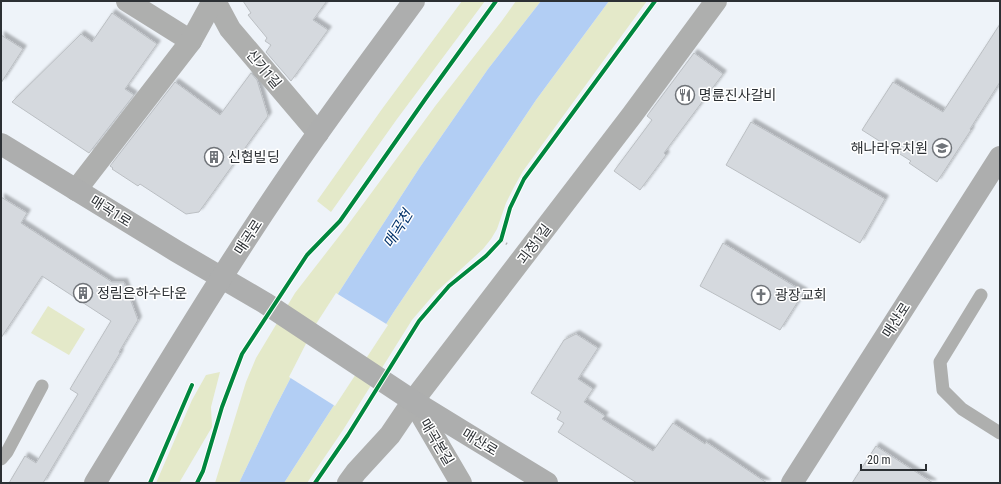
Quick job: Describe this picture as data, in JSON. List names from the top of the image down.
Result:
{
  "streets": {
    "street": [
      "신기1길",
      "매곡1로",
      "매곡로",
      "괴정1길",
      "매산로",
      "매곡본길"
    ]
  },
  "crossings": [
    ["신기1길", "매곡로"],
    ["매곡1로", "매곡로"],
    ["매곡1로", "매산로"],
    ["괴정1길", "매산로"],
    ["괴정1길", "매곡본길"],
    ["매산로", "매곡본길"]
  ],
  "water": ["매곡천"],
  "places": {
    "restaurant": ["명륜진사갈비"],
    "school or university": ["해나라유치원"],
    "building": ["신협빌딩", "정림은하수타운"],
    "church": ["광장교회"]
  },
  "scale_bar": "20 m"
}
